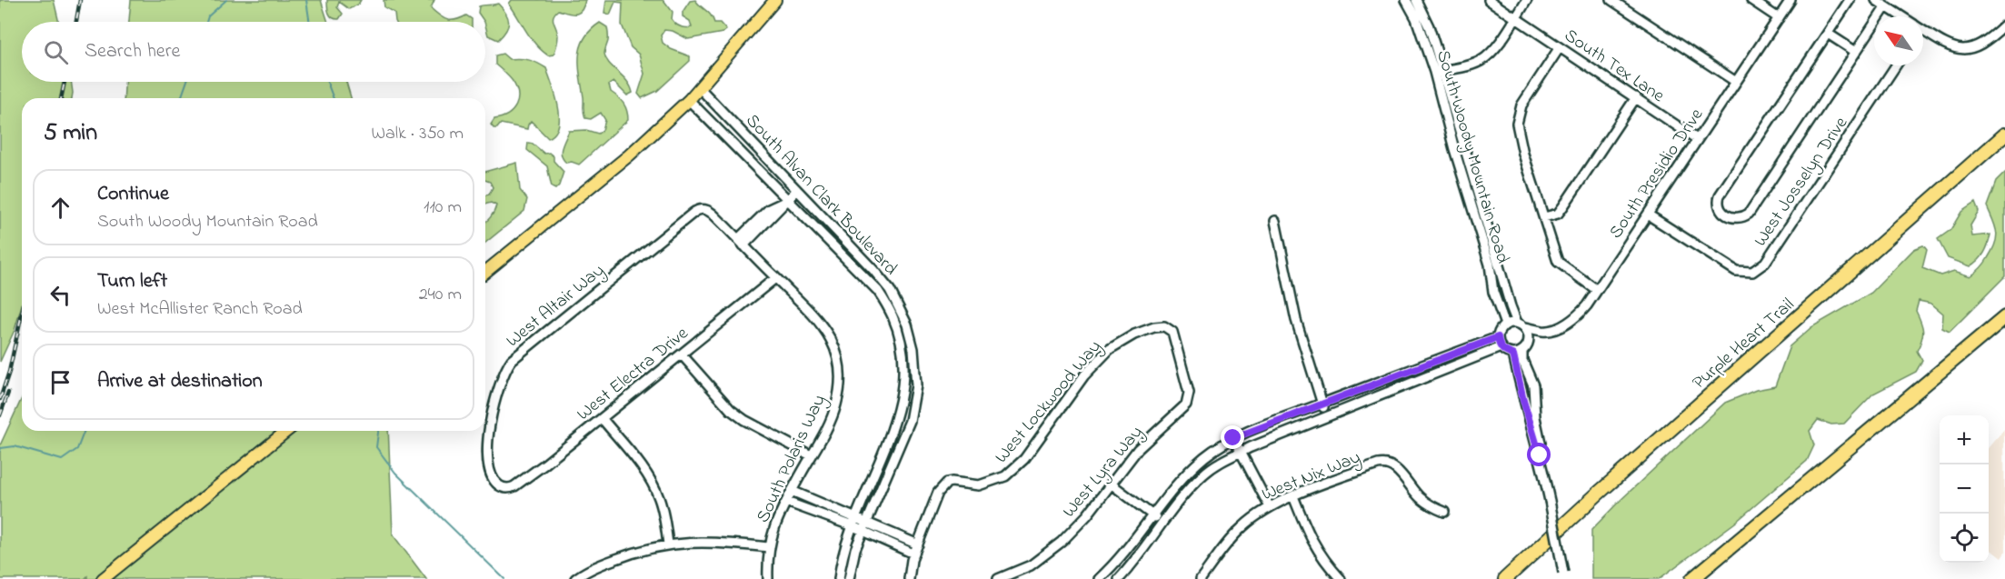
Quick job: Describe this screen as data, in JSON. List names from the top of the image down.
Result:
{
  "streets": {
    "highway": ["Purple Heart Trail"],
    "street": [
      "South Tex Lane",
      "South Woody Mountain Road",
      "South Presidio Drive",
      "West Josselyn Drive",
      "South Alvan Clark Boulevard",
      "West Altair Way",
      "West Electra Drive",
      "West Lockwood Way",
      "South Polaris Way",
      "West Lyra Way",
      "West Nix Way"
    ]
  },
  "crossings": [
    ["South Tex Lane", "South Presidio Drive"],
    ["South Presidio Drive", "West Josselyn Drive"],
    ["West Altair Way", "West Electra Drive"],
    ["West Altair Way", "South Polaris Way"],
    ["West Electra Drive", "South Polaris Way"],
    ["West Lockwood Way", "West Lyra Way"]
  ],
  "north": "top left",
  "page": {
    "search": "Search here",
    "heading": ["5 min", "Walk · 350 m"],
    "list": [
      ["Continue", "South Woody Mountain Road", "110 m"],
      ["Turn left", "West McAllister Ranch Road", "240 m"],
      "Arrive at destination"
    ],
    "map_buttons": ["+", "−"]
  }
}
